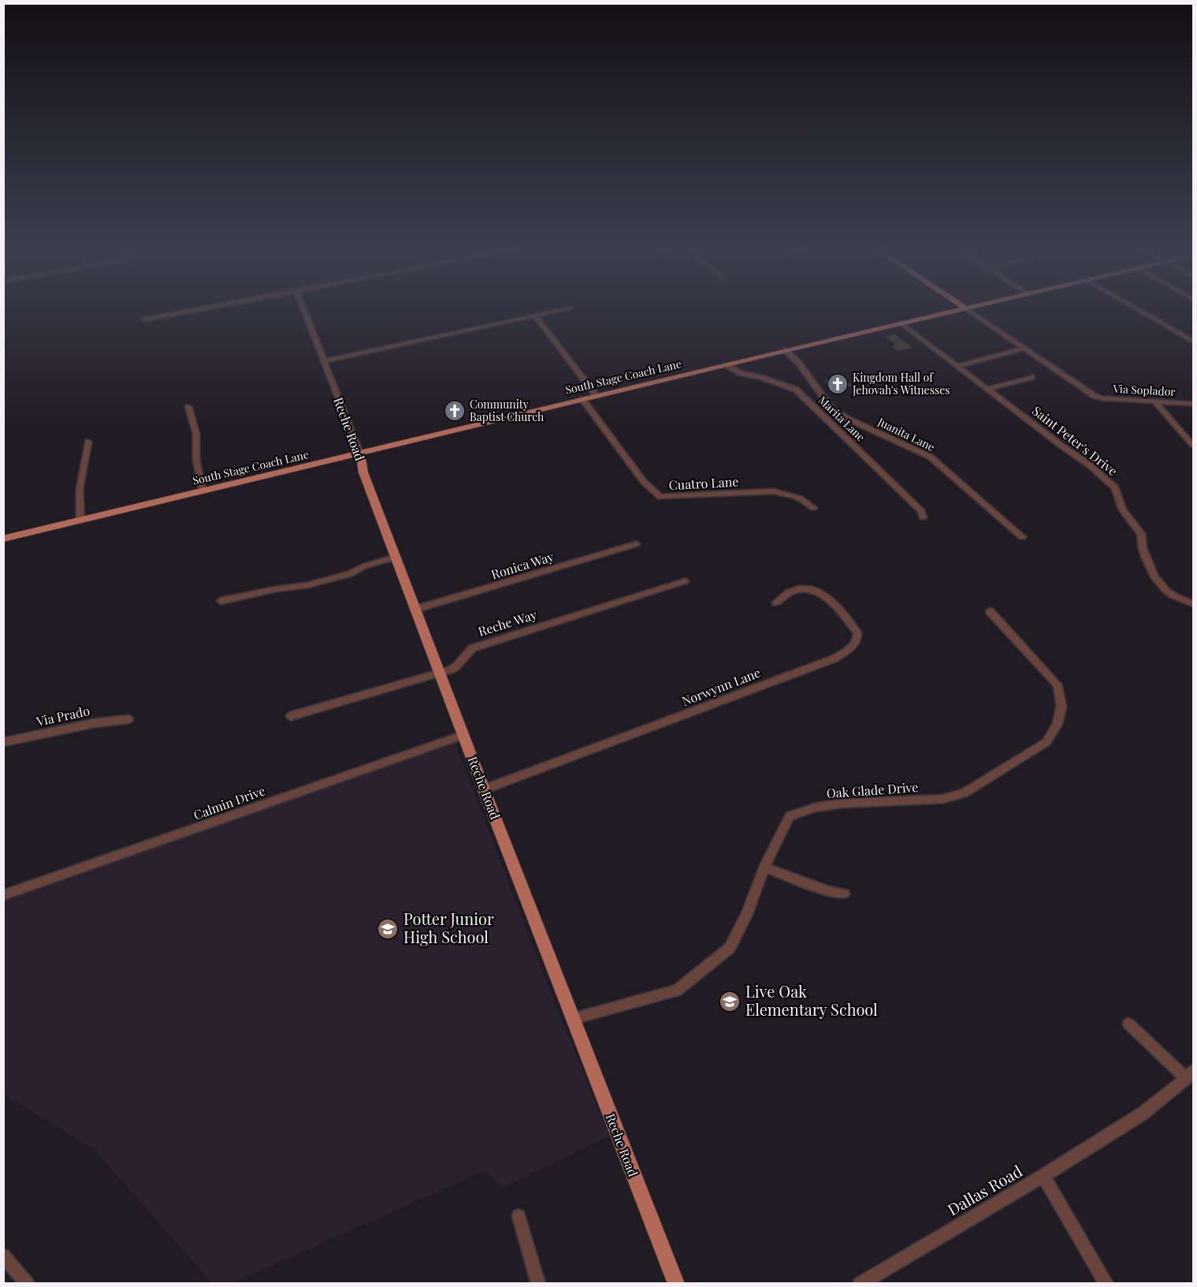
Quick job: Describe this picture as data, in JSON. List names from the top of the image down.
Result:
{
  "streets": {
    "main road": ["South Stage Coach Lane", "Reche Road"],
    "street": [
      "Via Soplador",
      "Marita Lane",
      "Juanita Lane",
      "Saint Peter's Drive",
      "Cuatro Lane",
      "Ronica Way",
      "Reche Way",
      "Norwynn Lane",
      "Via Prado",
      "Oak Glade Drive",
      "Calmin Drive",
      "Dallas Road"
    ]
  },
  "crossings": [
    ["South Stage Coach Lane", "Marita Lane"],
    ["South Stage Coach Lane", "Reche Road"],
    ["South Stage Coach Lane", "Juanita Lane"],
    ["South Stage Coach Lane", "Saint Peter's Drive"],
    ["South Stage Coach Lane", "Cuatro Lane"],
    ["Reche Road", "Ronica Way"],
    ["Reche Road", "Reche Way"],
    ["Reche Road", "Norwynn Lane"],
    ["Reche Road", "Oak Glade Drive"],
    ["Reche Road", "Calmin Drive"]
  ],
  "places": {
    "church": ["Kingdom Hall of Jehovah's Witnesses", "Community Baptist Church"],
    "school or university": ["Potter Junior High School", "Live Oak Elementary School"]
  }
}
